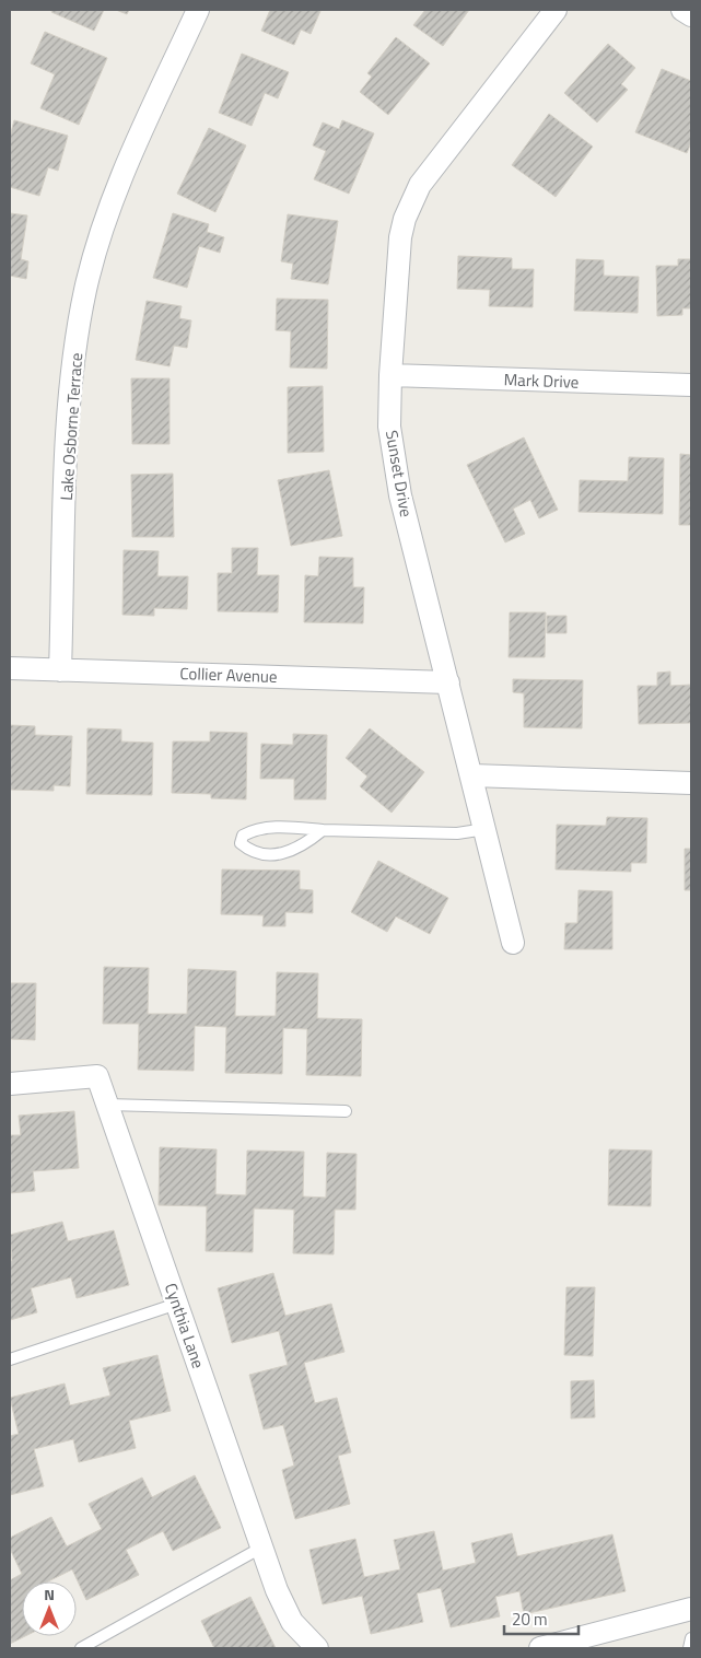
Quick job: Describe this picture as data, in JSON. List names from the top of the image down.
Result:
{
  "streets": {
    "street": [
      "Mark Drive",
      "Lake Osborne Terrace",
      "Sunset Drive",
      "Collier Avenue",
      "Cynthia Lane"
    ]
  },
  "crossings": [
    ["Mark Drive", "Sunset Drive"],
    ["Lake Osborne Terrace", "Collier Avenue"],
    ["Sunset Drive", "Collier Avenue"]
  ],
  "scale_bar": "20 m",
  "north": "top"
}
